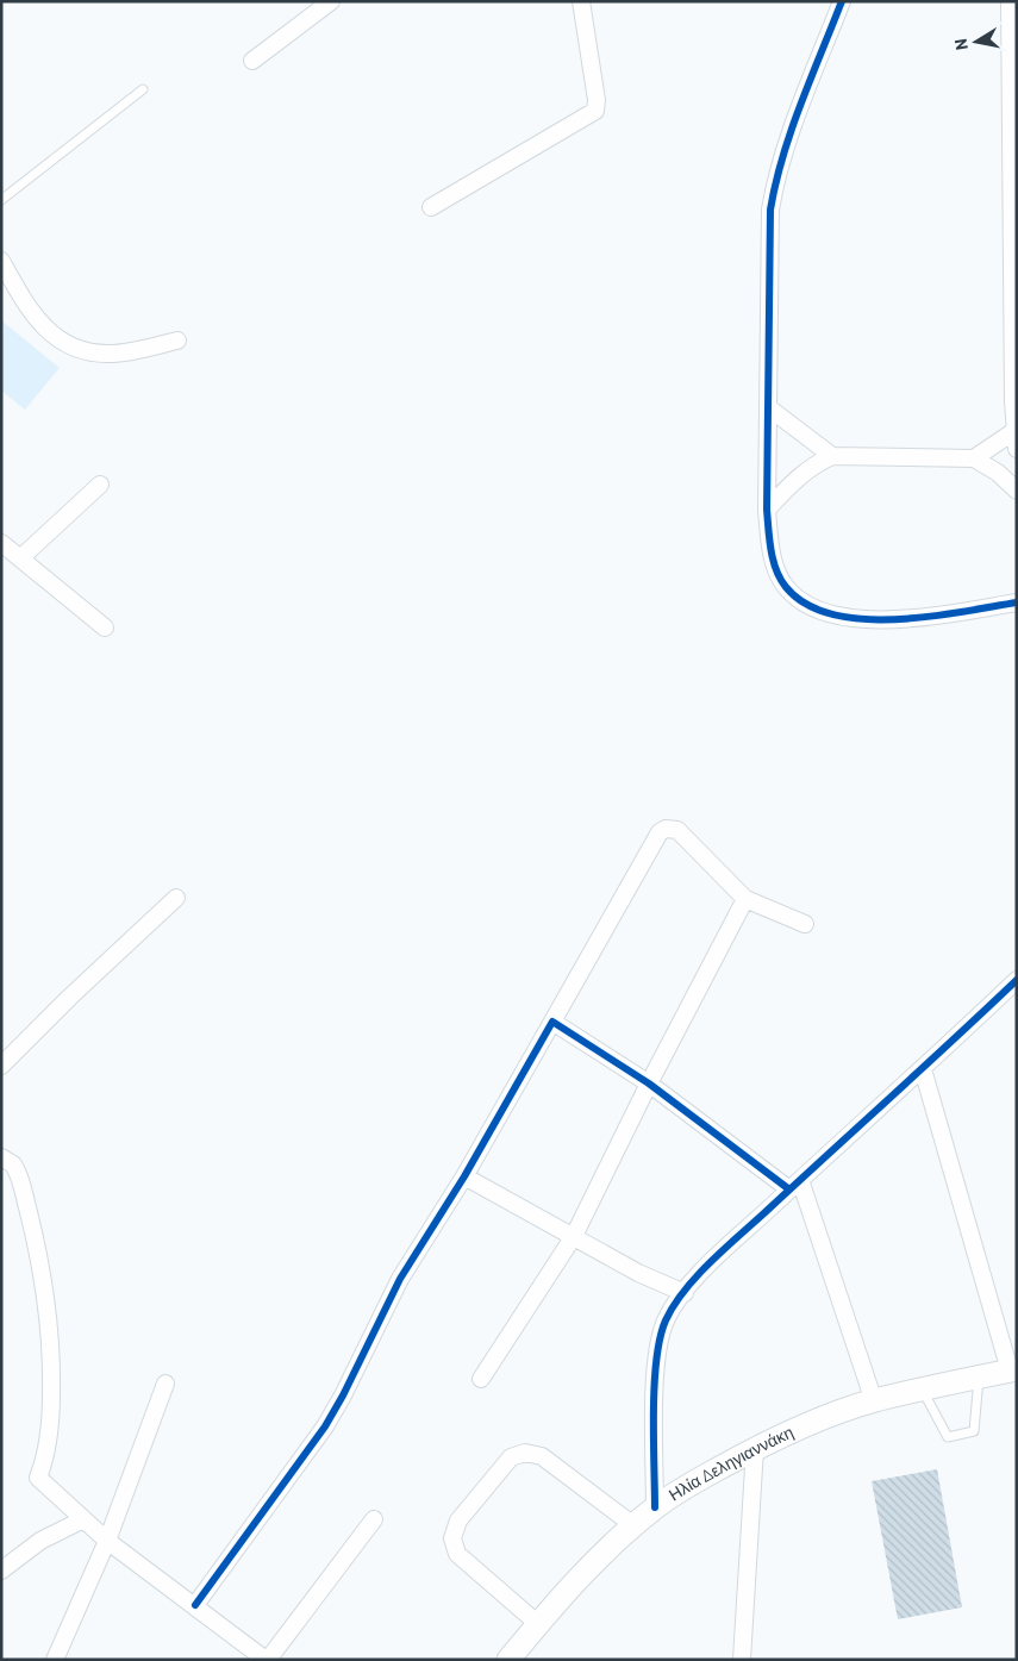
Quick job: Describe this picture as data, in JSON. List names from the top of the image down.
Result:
{
  "streets": {
    "street": ["Ηλία Δεληγιαννάκη"]
  },
  "north": "left"
}
